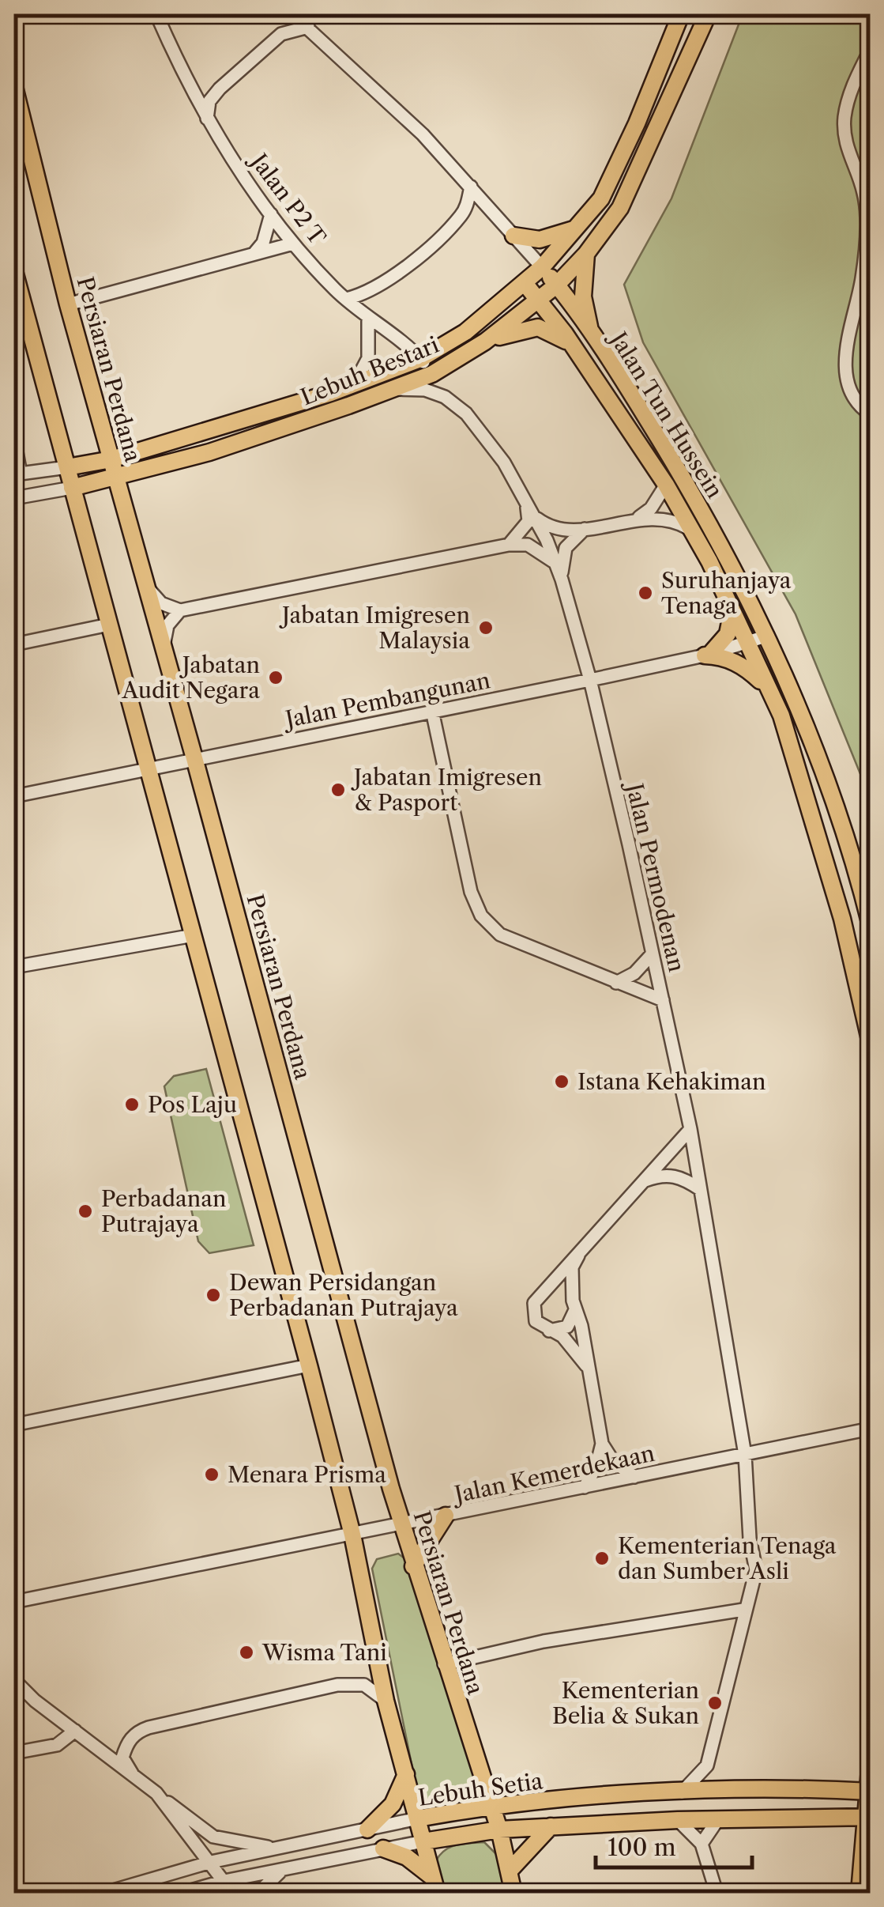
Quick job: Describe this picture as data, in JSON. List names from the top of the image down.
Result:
{
  "streets": {
    "main road": [
      "Persiaran Perdana",
      "Lebuh Bestari",
      "Jalan Tun Hussein",
      "Lebuh Setia"
    ],
    "street": [
      "Jalan P2 T",
      "Jalan Pembangunan",
      "Jalan Permodenan",
      "Jalan Kemerdekaan"
    ]
  },
  "crossings": [
    ["Jalan P2 T", "Lebuh Bestari"],
    ["Persiaran Perdana", "Lebuh Bestari"],
    ["Persiaran Perdana", "Jalan Pembangunan"],
    ["Persiaran Perdana", "Jalan Kemerdekaan"],
    ["Persiaran Perdana", "Lebuh Setia"],
    ["Lebuh Bestari", "Jalan Tun Hussein"],
    ["Lebuh Bestari", "Jalan Permodenan"],
    ["Jalan Tun Hussein", "Jalan Pembangunan"],
    ["Jalan Tun Hussein", "Jalan Permodenan"],
    ["Jalan Pembangunan", "Jalan Permodenan"],
    ["Jalan Permodenan", "Jalan Kemerdekaan"]
  ],
  "places": [
    "Suruhanjaya Tenaga",
    "Jabatan Imigresen Malaysia",
    "Jabatan Audit Negara",
    "Jabatan Imigresen & Pasport",
    "Istana Kehakiman",
    "Pos Laju",
    "Perbadanan Putrajaya",
    "Dewan Persidangan Perbadanan Putrajaya",
    "Menara Prisma",
    "Kementerian Tenaga dan Sumber Asli",
    "Wisma Tani",
    "Kementerian Belia & Sukan"
  ],
  "scale_bar": "100 m"
}
